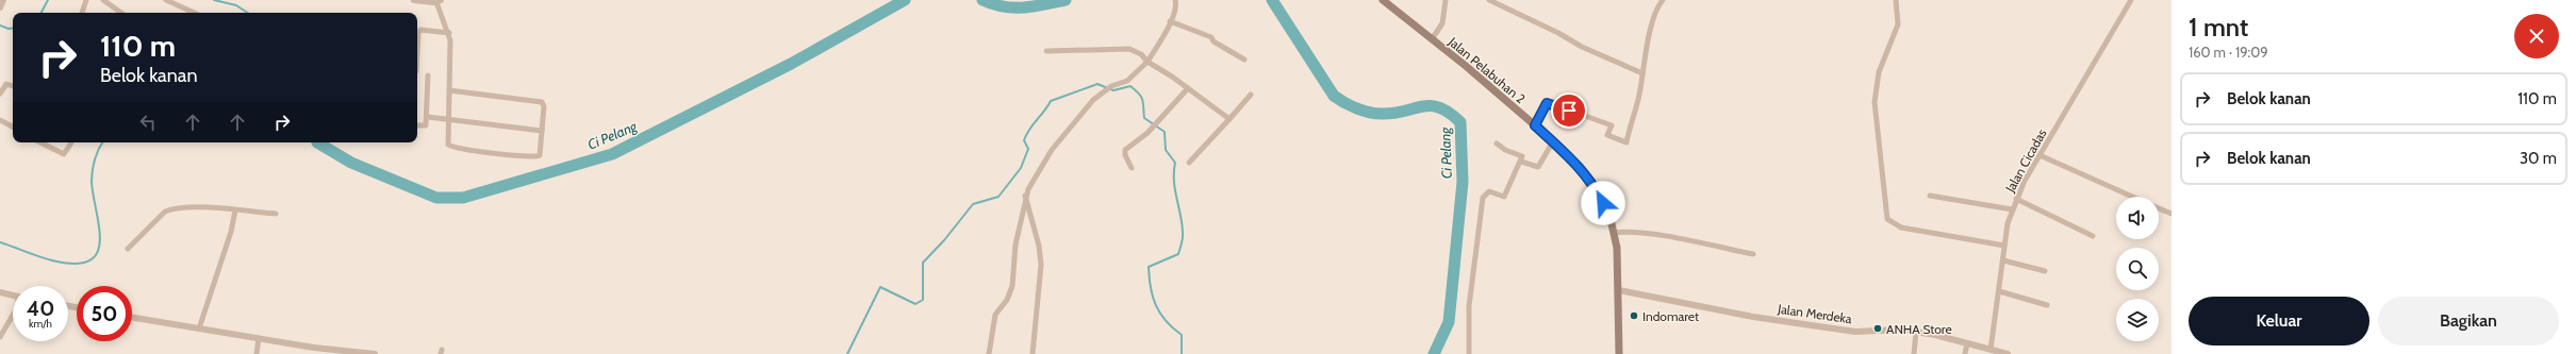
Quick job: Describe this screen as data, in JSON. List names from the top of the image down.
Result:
{
  "streets": {
    "main road": ["Jalan Pelabuhan 2"],
    "street": ["Jalan Cicadas", "Jalan Merdeka"]
  },
  "crossings": [
    ["Jalan Pelabuhan 2", "Jalan Merdeka"],
    ["Jalan Cicadas", "Jalan Merdeka"]
  ],
  "water": ["Ci Pelang"],
  "places": ["Indomaret", "ANHA Store"],
  "page": {
    "heading": ["1 mnt", "160 m · 19:09"],
    "turn": ["110 m", "Belok kanan"],
    "list": [
      {
        "name": "Belok kanan",
        "value": "110 m"
      },
      {
        "name": "Belok kanan",
        "value": "30 m"
      }
    ],
    "speed": "40 km/h",
    "limit": "50",
    "buttons": ["Keluar", "Bagikan"]
  }
}
